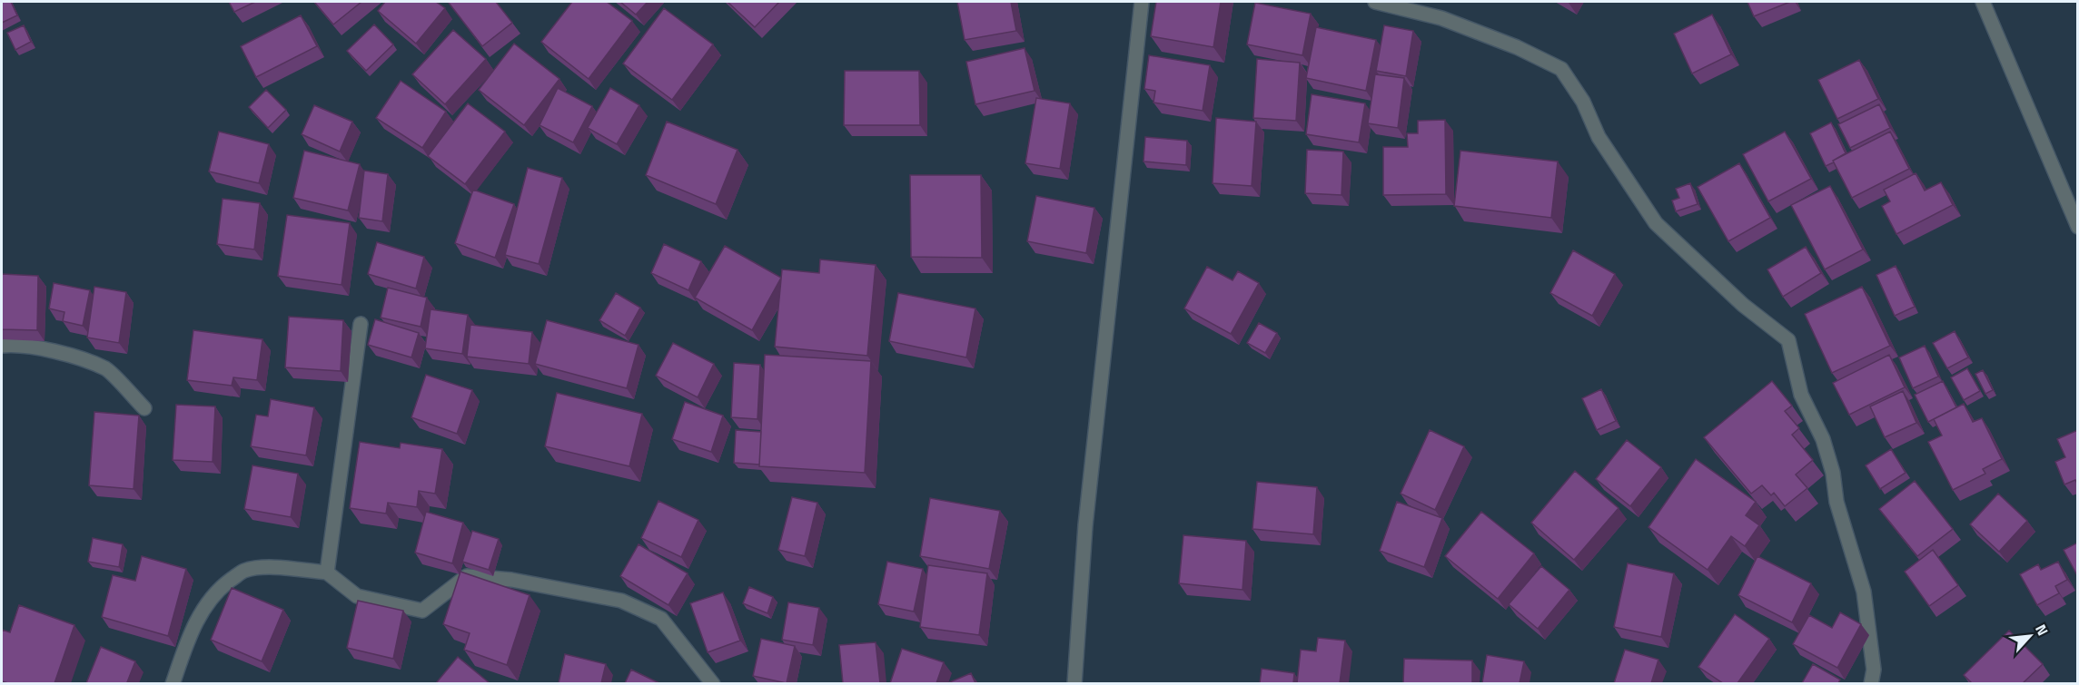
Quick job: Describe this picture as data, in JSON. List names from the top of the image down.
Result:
{
  "north": "top right"
}
